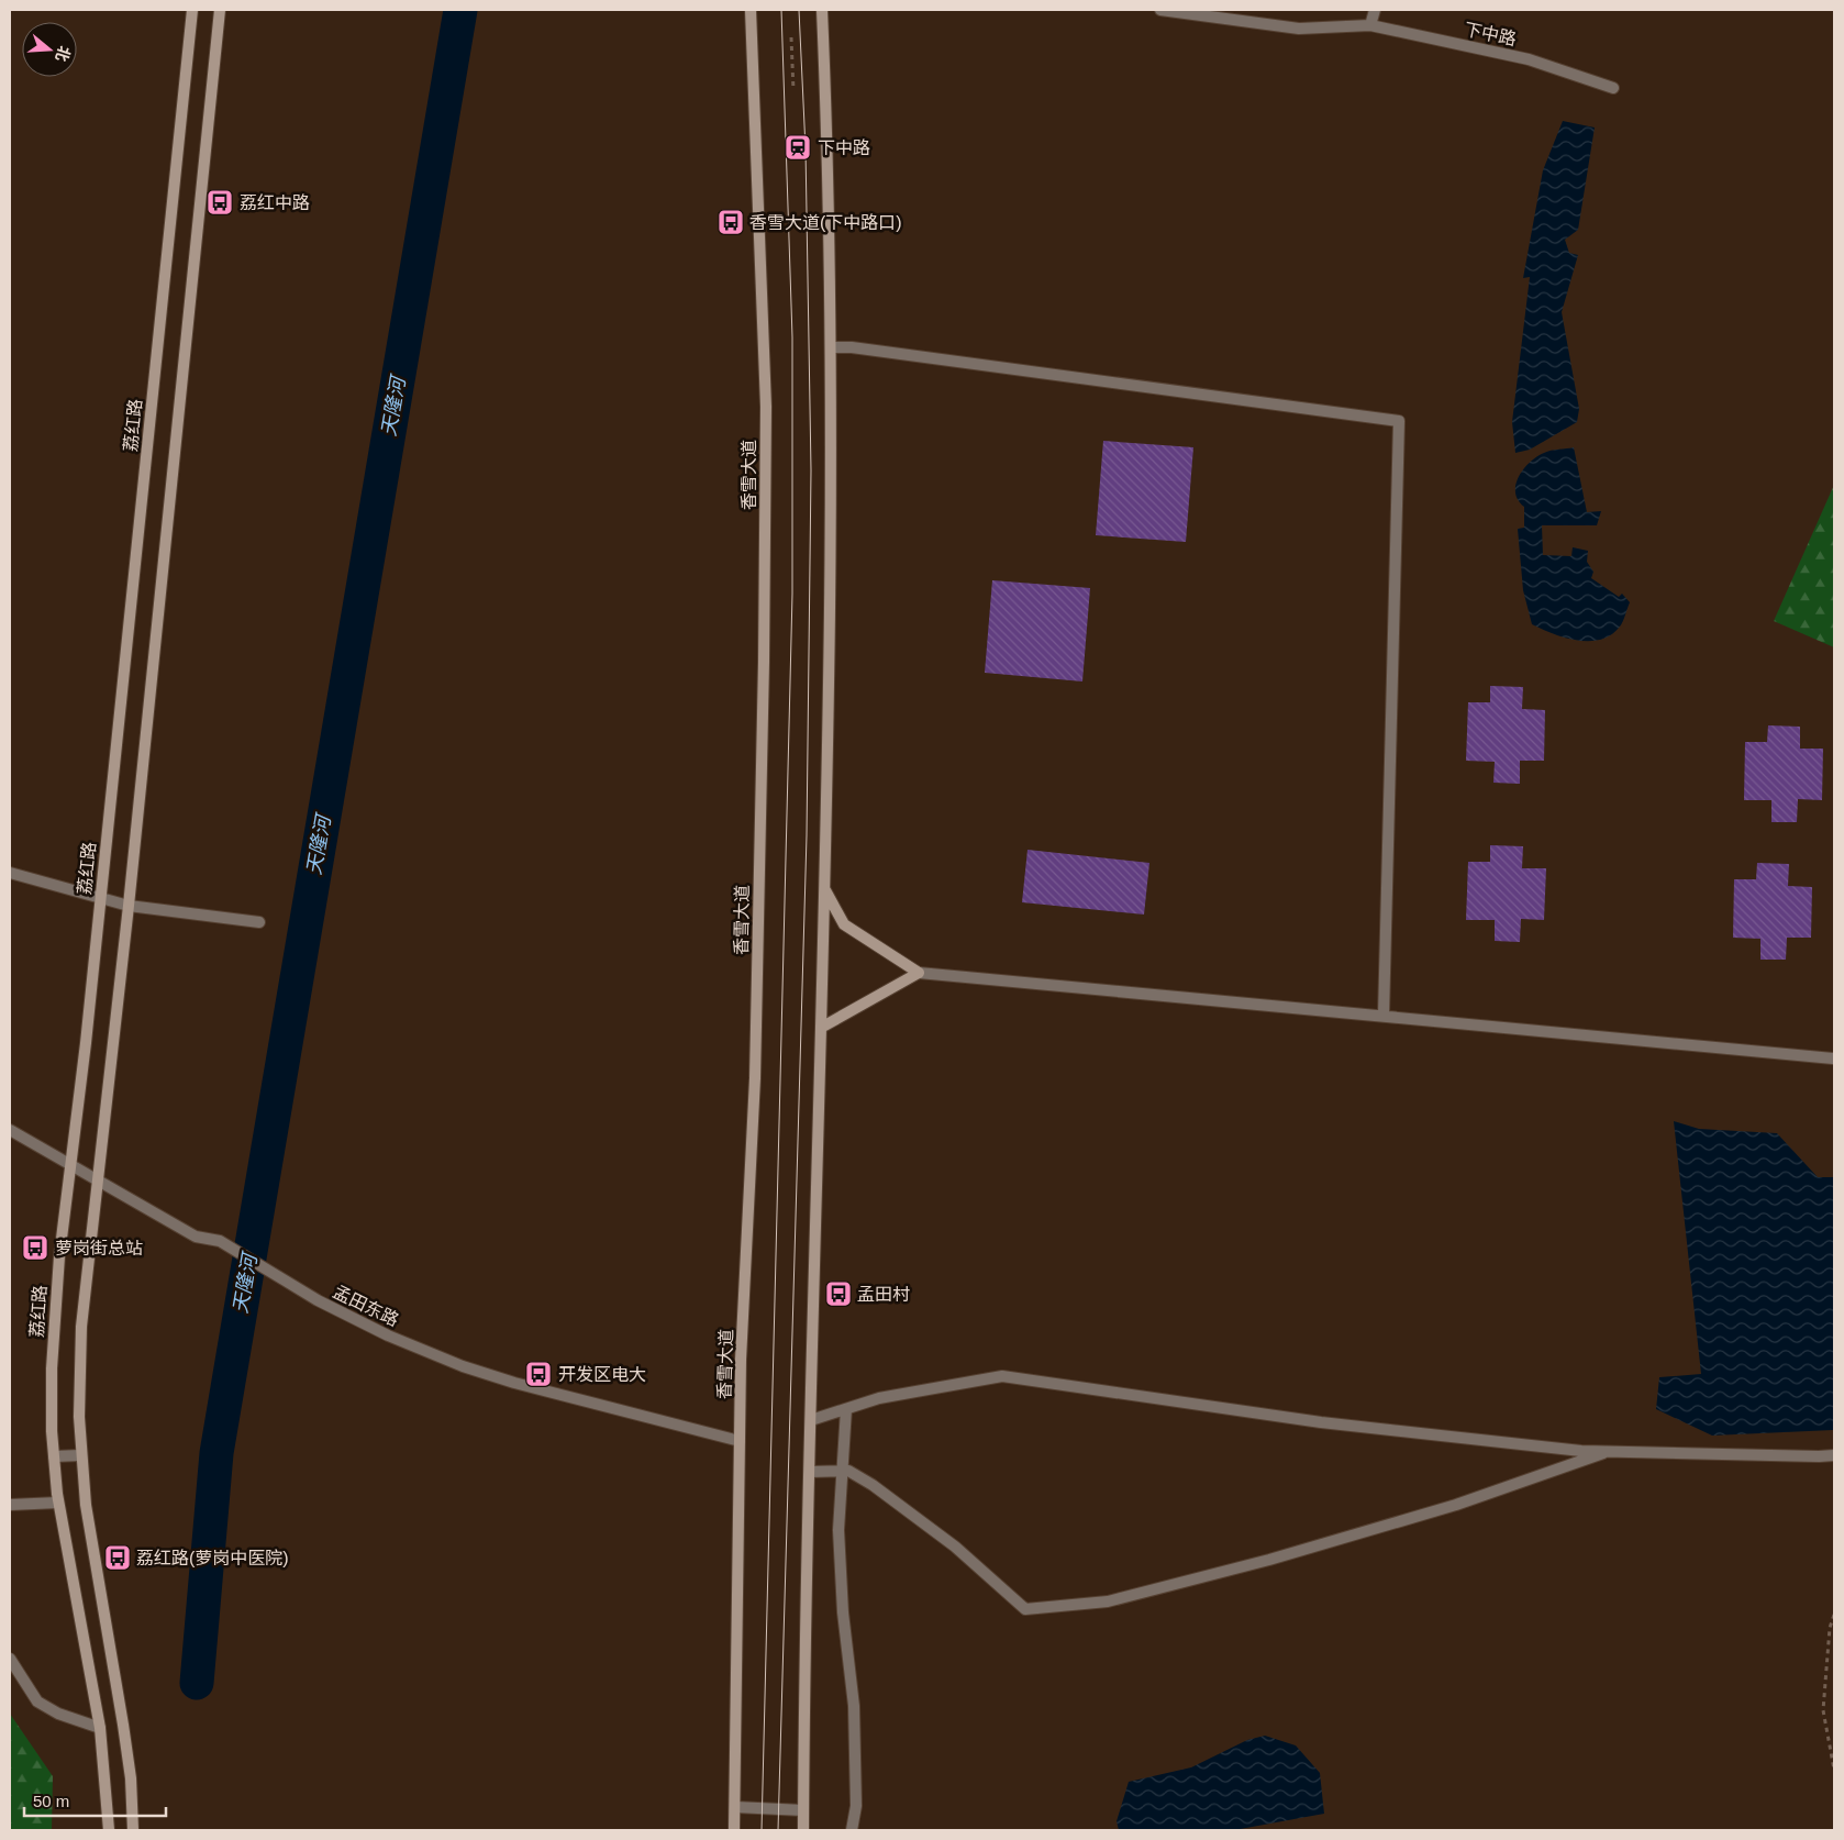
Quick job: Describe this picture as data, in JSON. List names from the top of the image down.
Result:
{
  "streets": {
    "main road": ["荔红路", "香雪大道"],
    "street": ["下中路", "孟田东路"]
  },
  "crossings": [
    ["荔红路", "孟田东路"],
    ["香雪大道", "孟田东路"]
  ],
  "water": ["天隆河"],
  "places": {
    "station": ["下中路"],
    "bus stop": [
      "荔红中路",
      "香雪大道(下中路口)",
      "萝岗街总站",
      "孟田村",
      "开发区电大",
      "荔红路(萝岗中医院)"
    ]
  },
  "scale_bar": "50 m",
  "north": "right"
}
